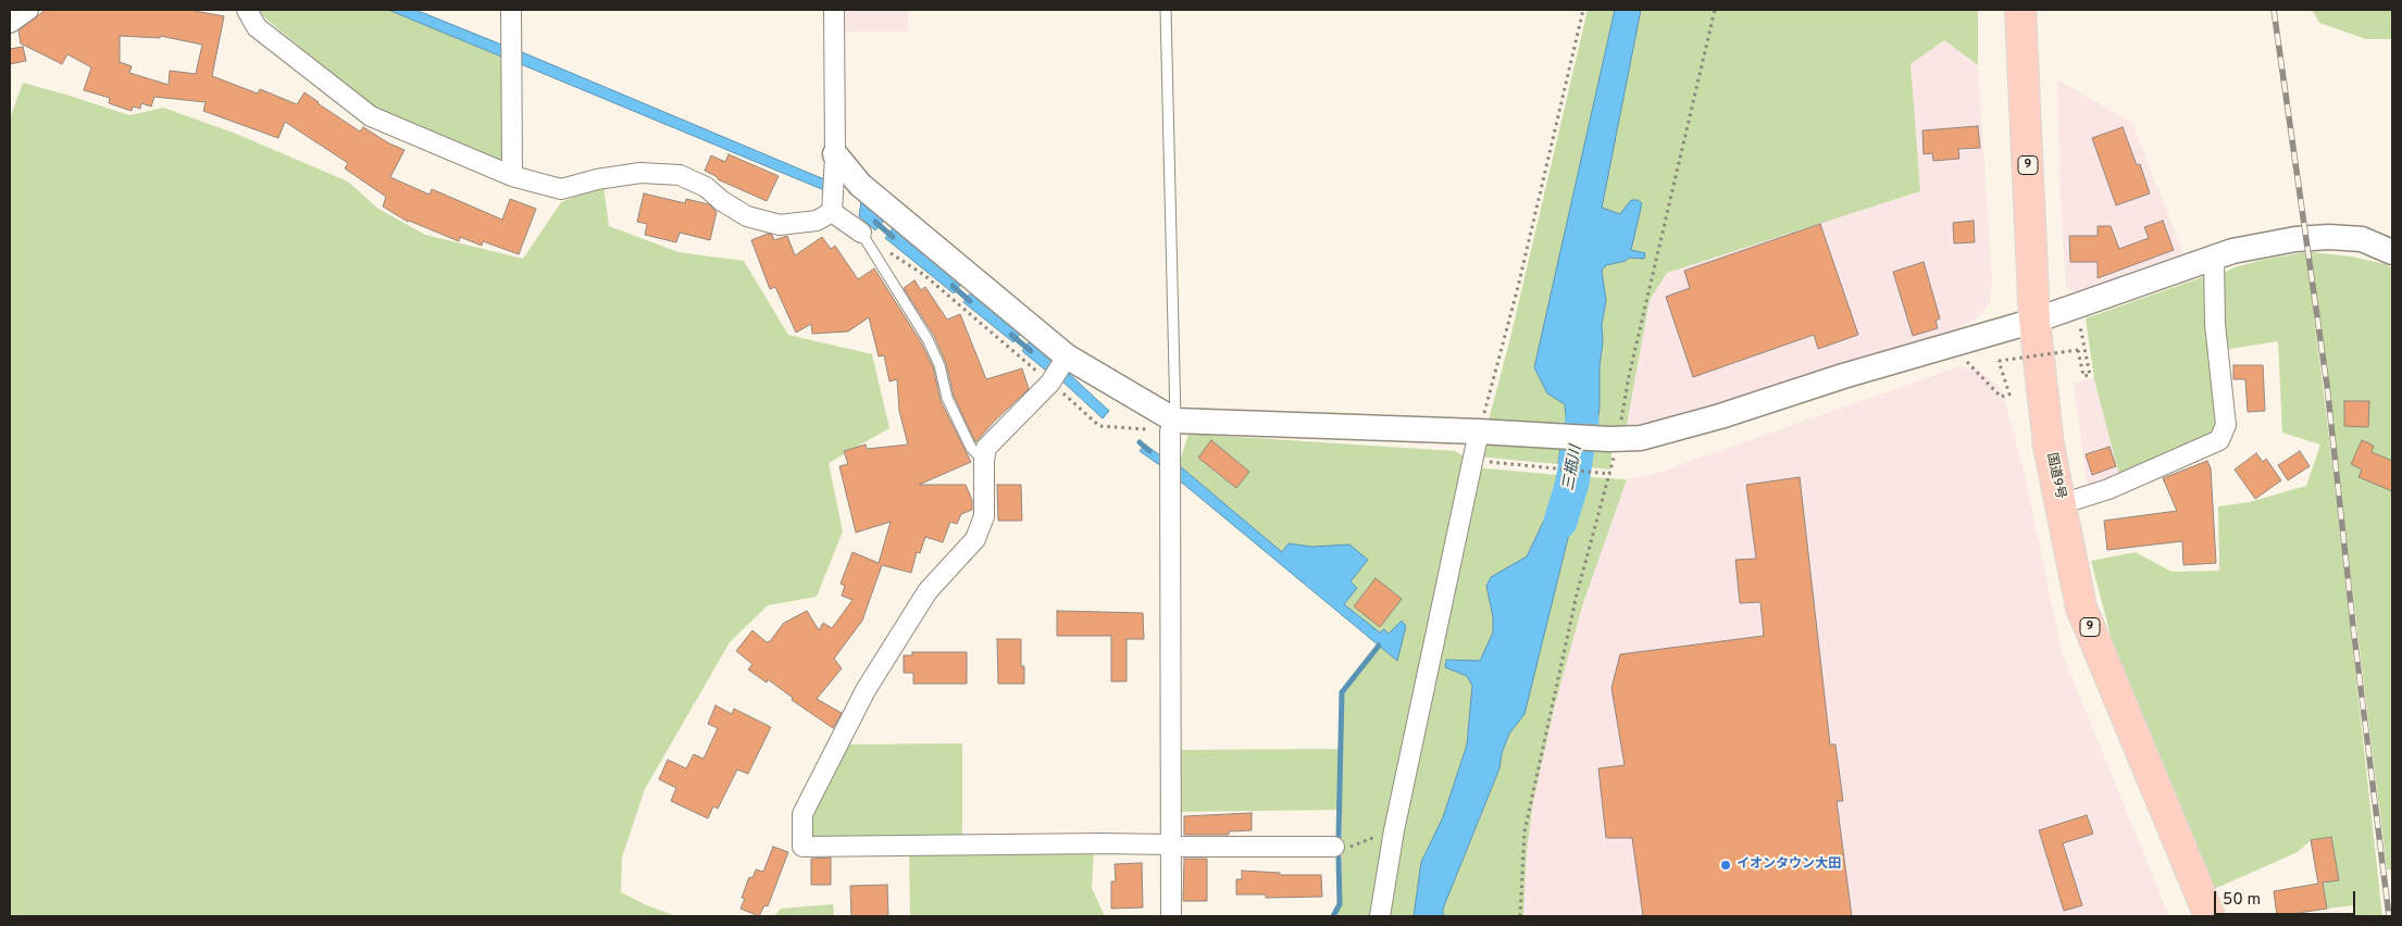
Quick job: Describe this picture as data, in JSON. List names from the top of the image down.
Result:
{
  "streets": {
    "highway": ["9", "国道9号"]
  },
  "water": ["三瓶川"],
  "places": ["イオンタウン大田"],
  "scale_bar": "50 m"
}
